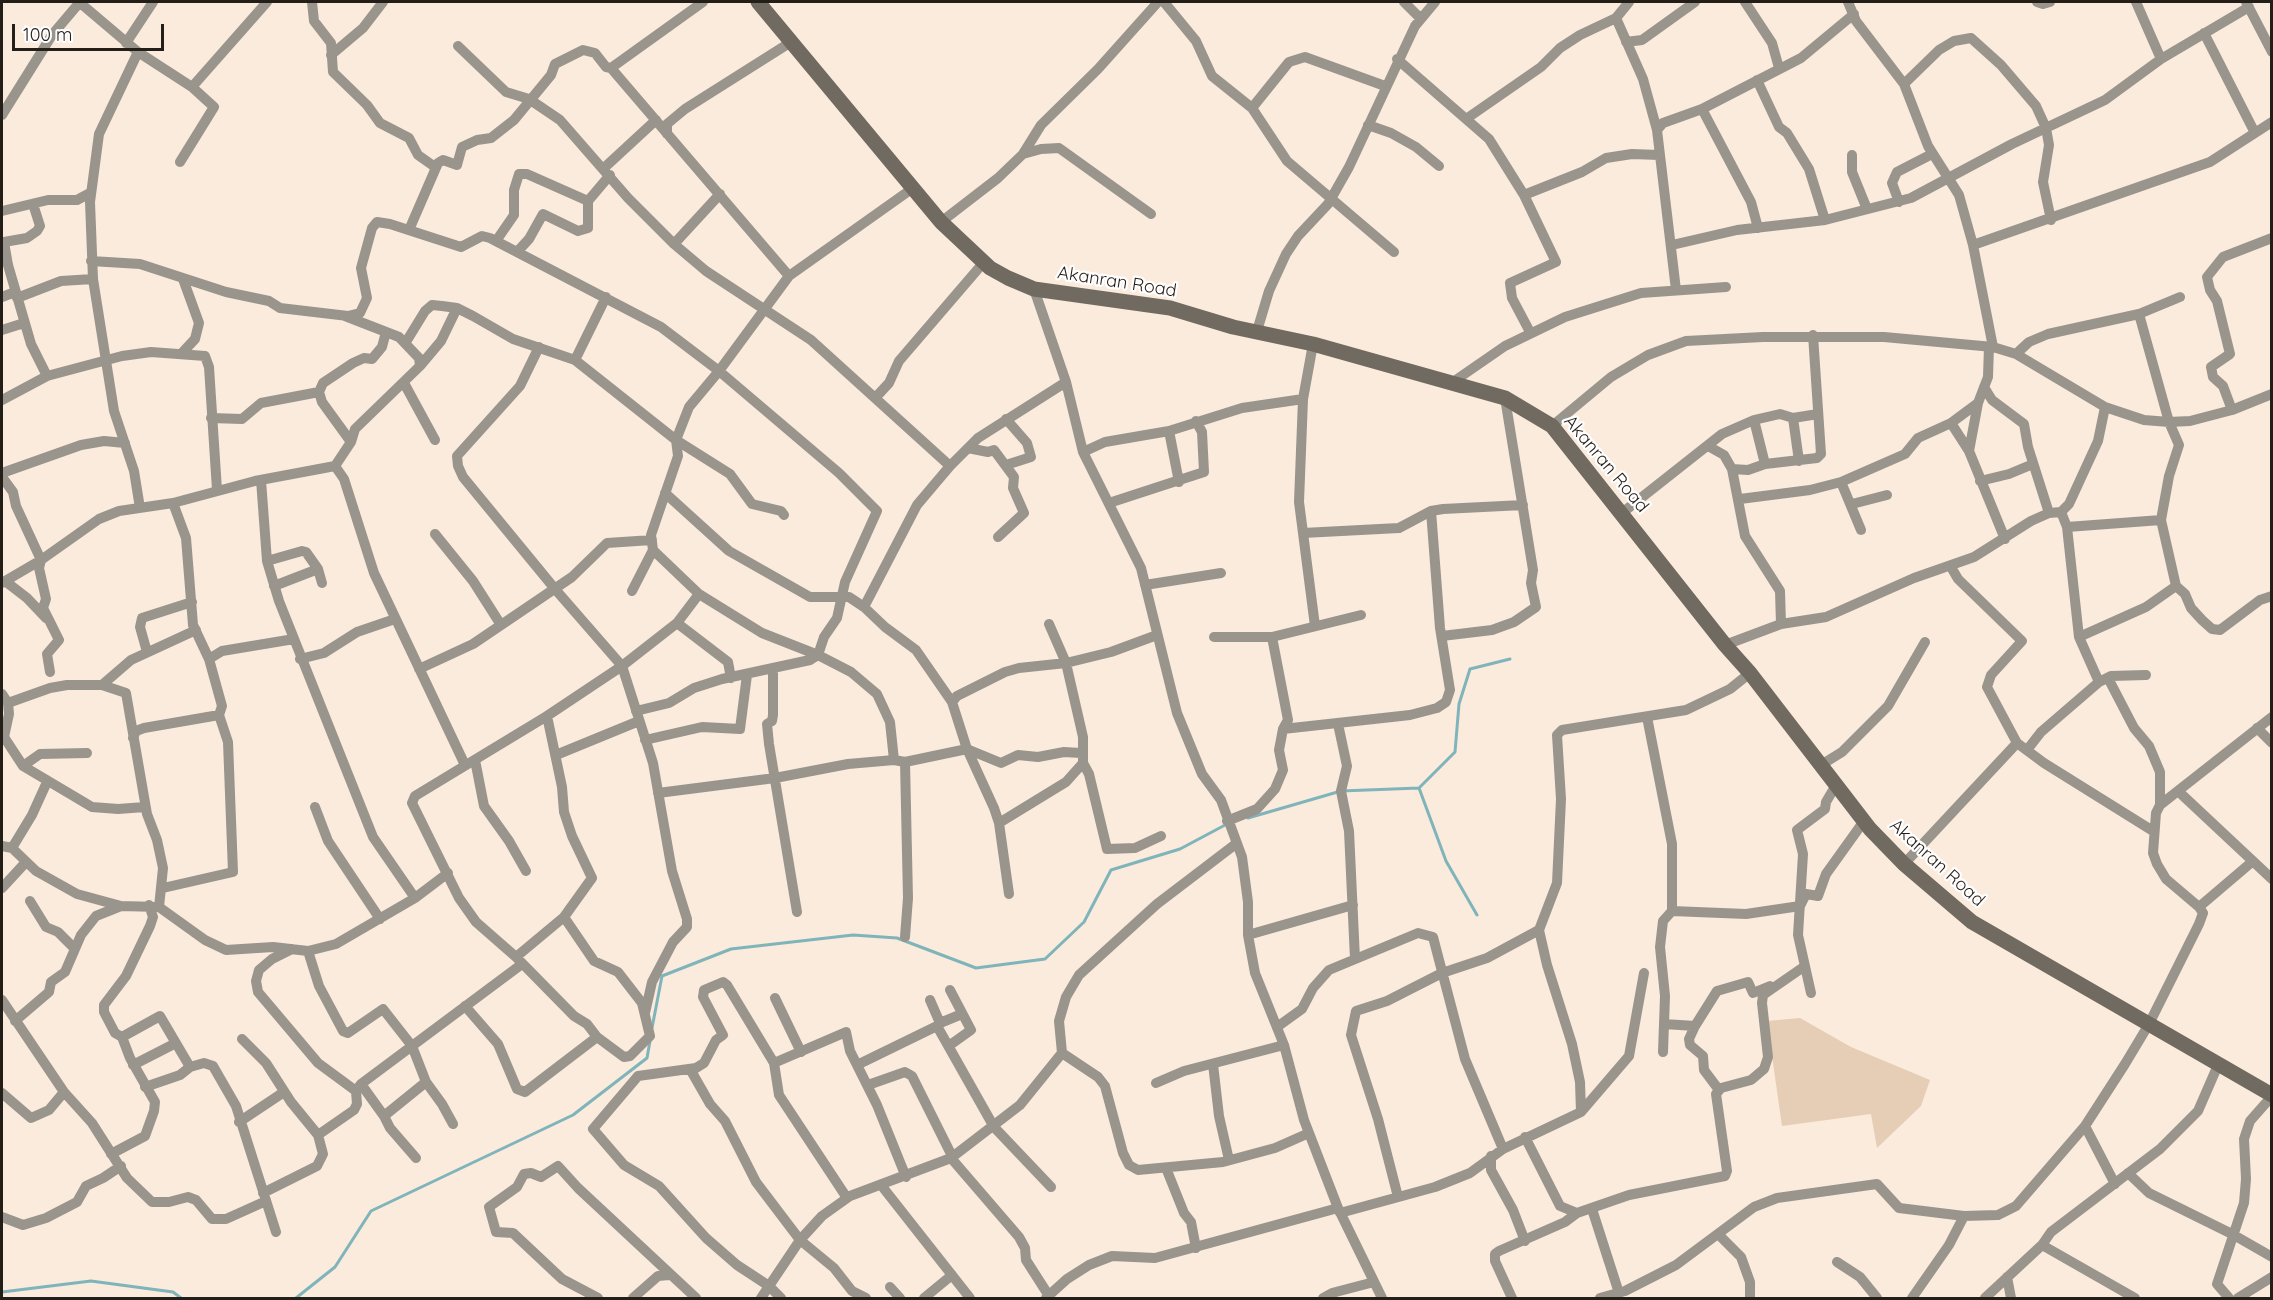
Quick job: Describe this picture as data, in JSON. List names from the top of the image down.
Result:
{
  "streets": {
    "main road": ["Akanran Road"]
  },
  "scale_bar": "100 m"
}
